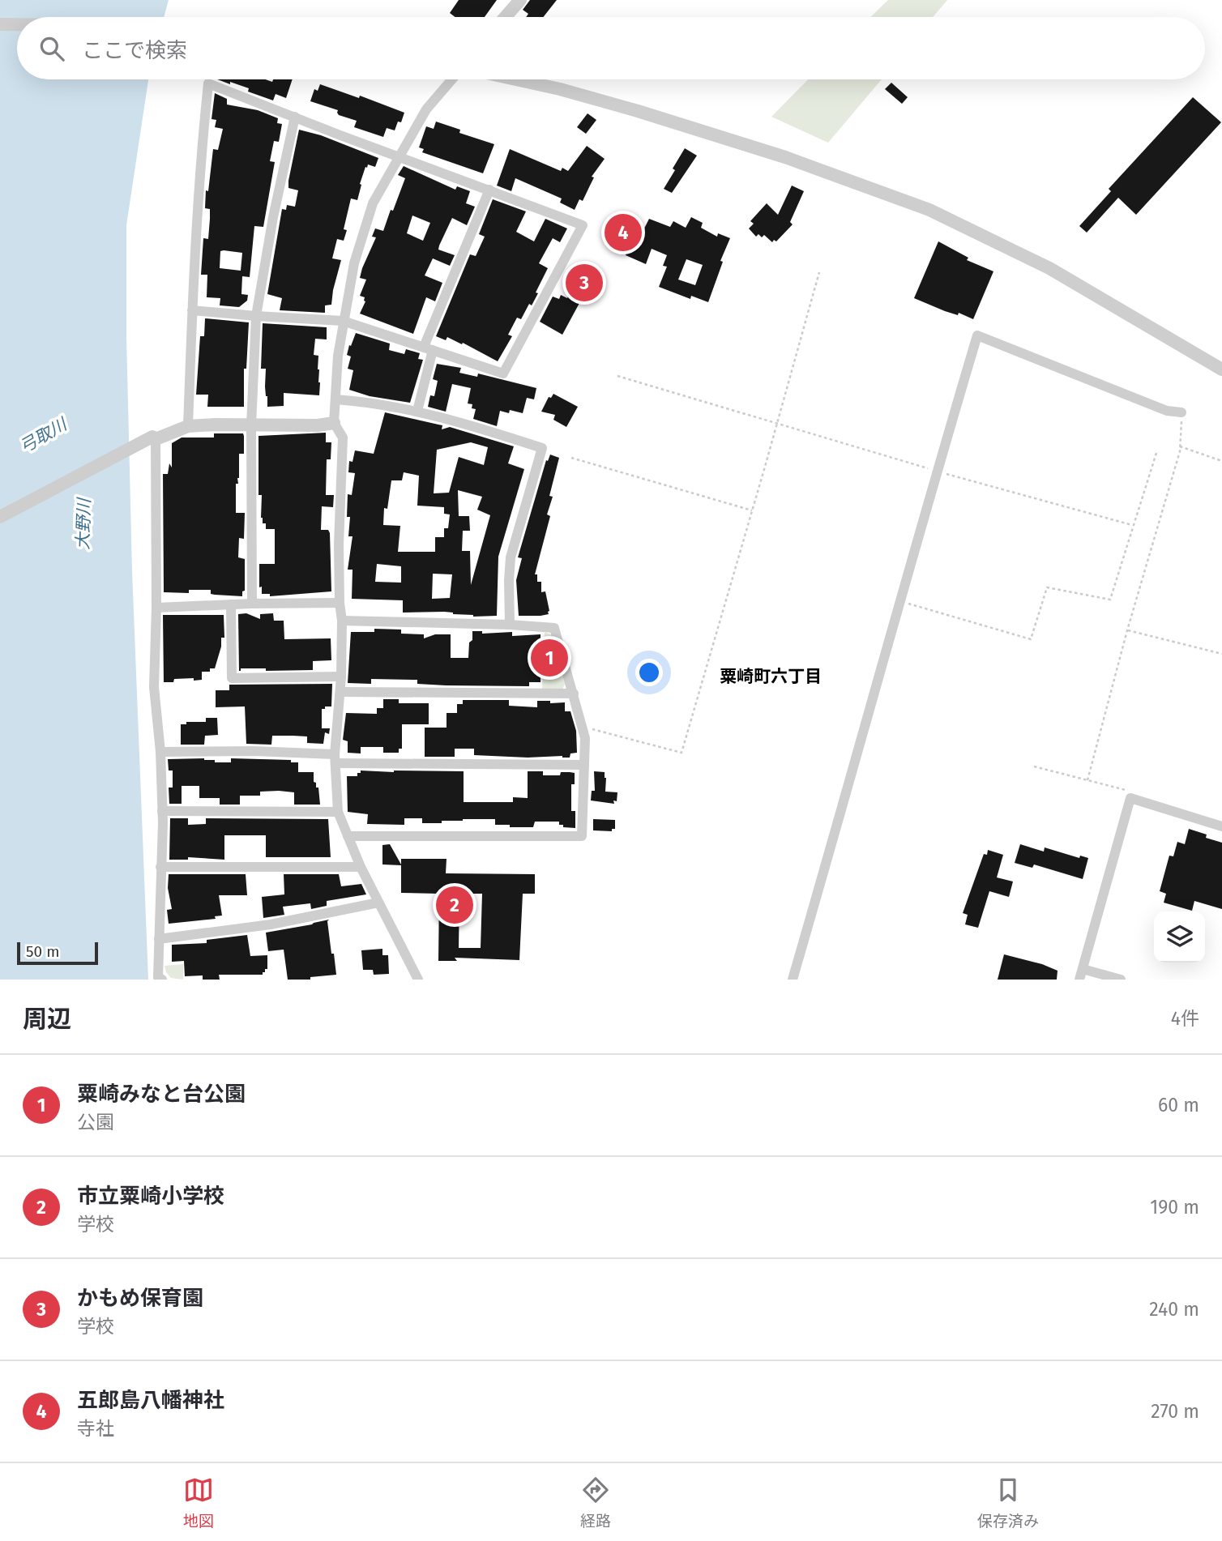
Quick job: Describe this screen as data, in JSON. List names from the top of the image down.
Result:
{
  "districts": ["粟崎町六丁目"],
  "water": ["弓取川", "大野川"],
  "scale_bar": "50 m",
  "page": {
    "search": "ここで検索",
    "pins": [
      "4",
      "3",
      "1",
      "2"
    ],
    "scale": "50 m",
    "heading": ["周辺", "4件"],
    "list": [
      {
        "mark": "1",
        "name": "粟崎みなと台公園",
        "note": "公園",
        "value": "60 m"
      },
      {
        "mark": "2",
        "name": "市立粟崎小学校",
        "note": "学校",
        "value": "190 m"
      },
      {
        "mark": "3",
        "name": "かもめ保育園",
        "note": "学校",
        "value": "240 m"
      },
      {
        "mark": "4",
        "name": "五郎島八幡神社",
        "note": "寺社",
        "value": "270 m"
      }
    ],
    "nav": ["地図", "経路", "保存済み"]
  }
}
